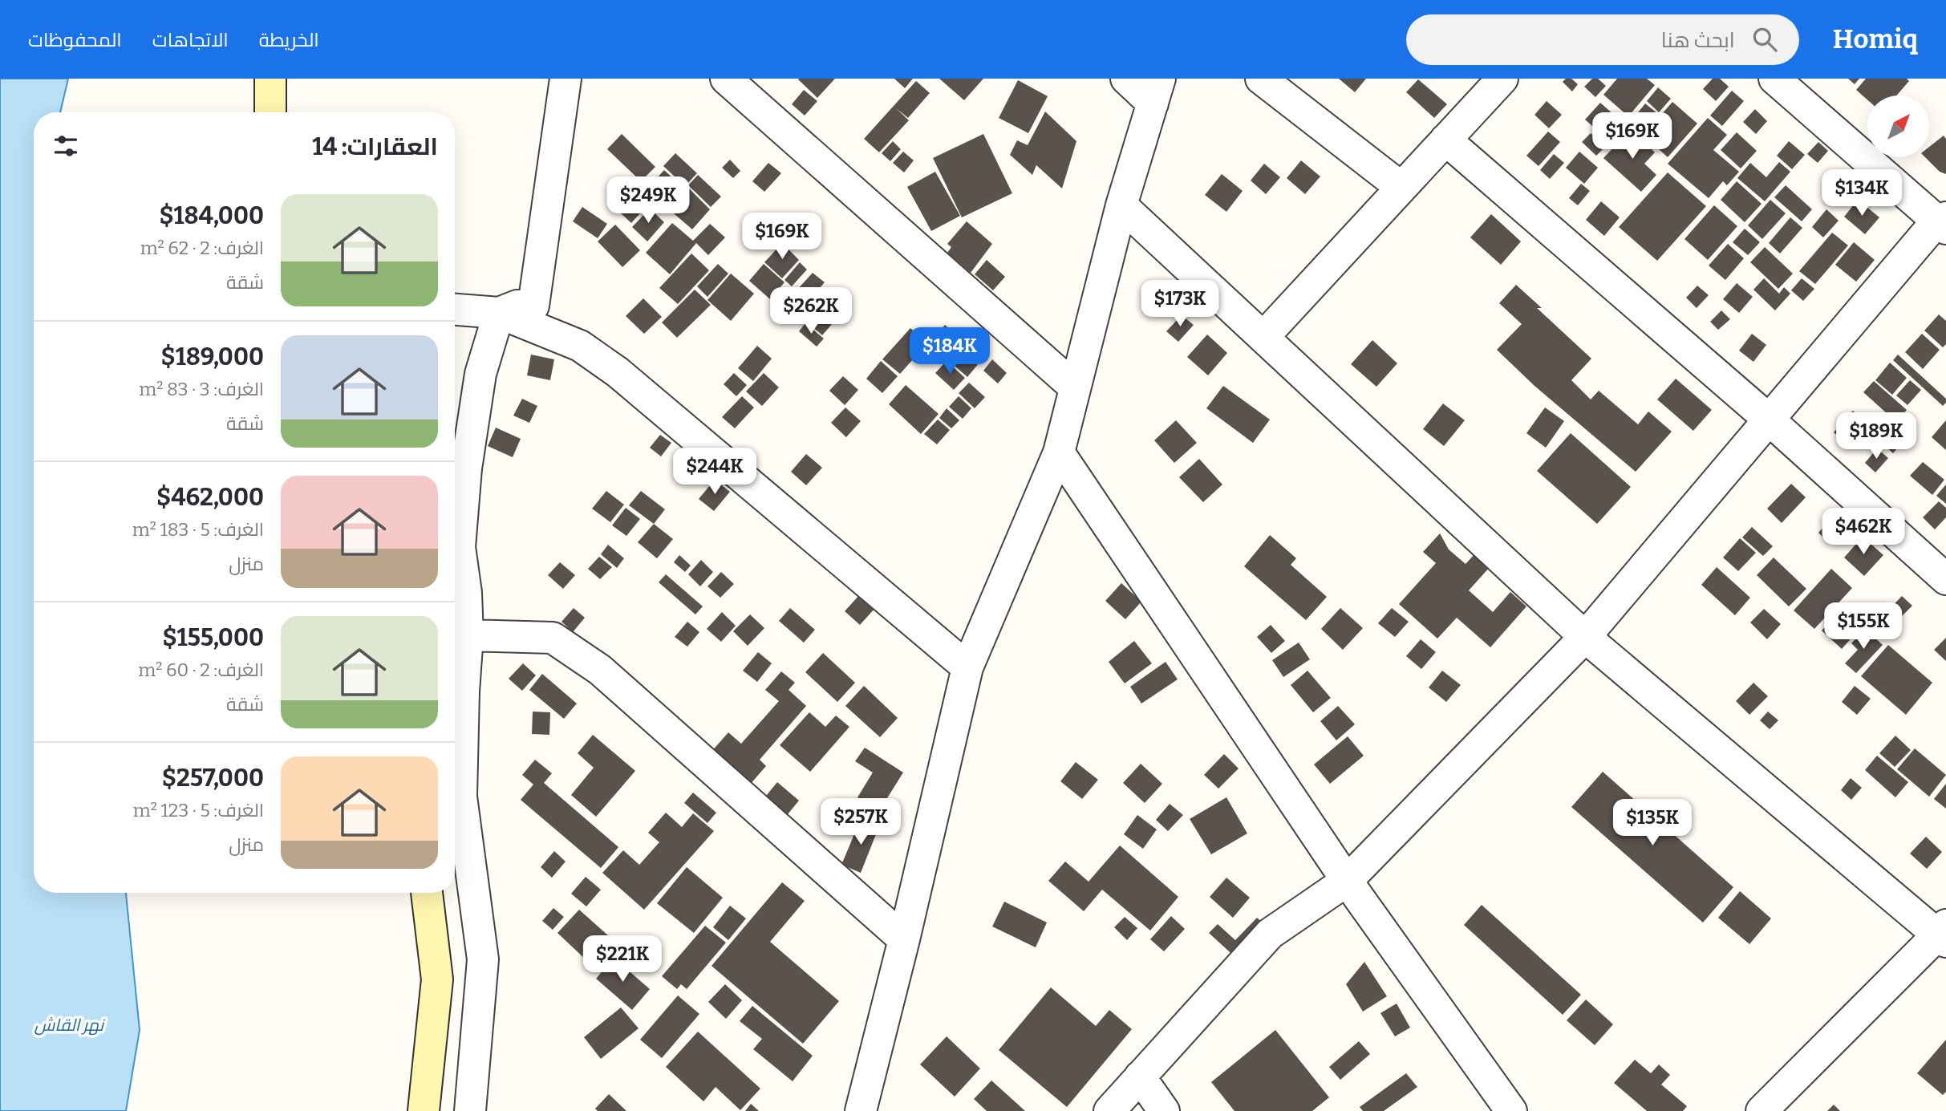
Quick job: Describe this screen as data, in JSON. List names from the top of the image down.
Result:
{
  "water": ["نهر القاش"],
  "north": "top right",
  "page": {
    "header": "Homiq",
    "search": "ابحث هنا",
    "nav": ["الخريطة", "الاتجاهات", "المحفوظات"],
    "price": [
      "$169K",
      "$134K",
      "$249K",
      "$169K",
      "$173K",
      "$262K",
      "$184K",
      "$189K",
      "$244K",
      "$462K",
      "$155K",
      "$257K",
      "$135K",
      "$221K"
    ],
    "heading": "العقارات: 14",
    "list": [
      {
        "name": "$184,000",
        "note": "الغرف: 2 · 62 m² · شقة"
      },
      {
        "name": "$189,000",
        "note": "الغرف: 3 · 83 m² · شقة"
      },
      {
        "name": "$462,000",
        "note": "الغرف: 5 · 183 m² · منزل"
      },
      {
        "name": "$155,000",
        "note": "الغرف: 2 · 60 m² · شقة"
      },
      {
        "name": "$257,000",
        "note": "الغرف: 5 · 123 m² · منزل"
      }
    ]
  }
}
